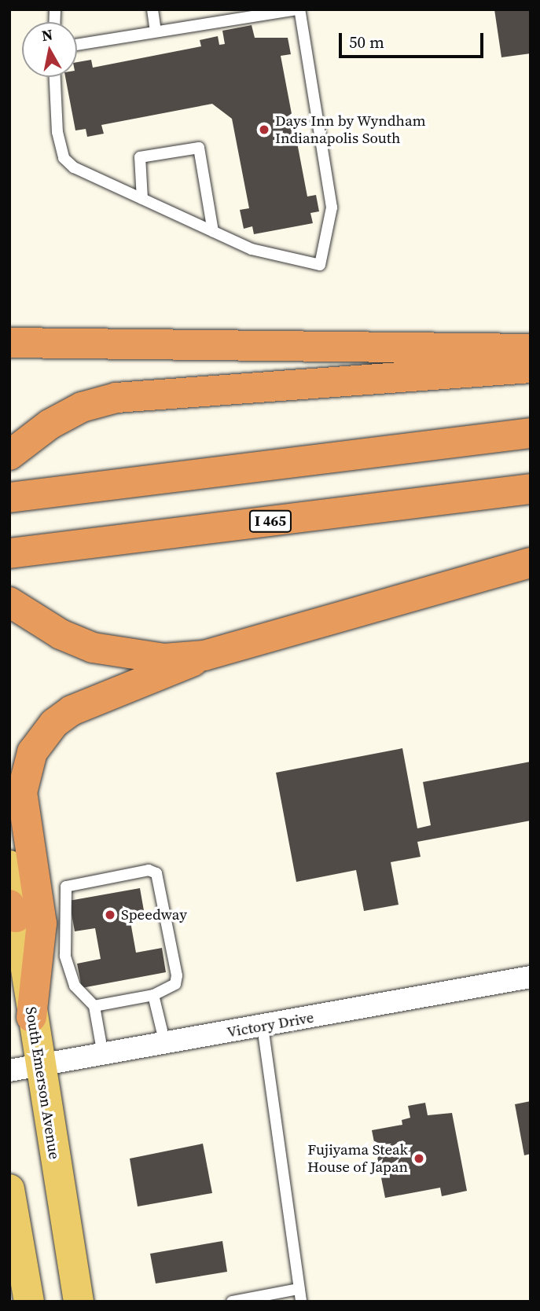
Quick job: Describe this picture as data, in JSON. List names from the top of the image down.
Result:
{
  "streets": {
    "highway": ["I 465"],
    "main road": ["South Emerson Avenue"],
    "street": ["Victory Drive"]
  },
  "crossings": [
    ["Victory Drive", "South Emerson Avenue"]
  ],
  "places": ["Days Inn by Wyndham Indianapolis South", "Speedway", "Fujiyama Steak House of Japan"],
  "scale_bar": "50 m",
  "north": "top"
}
